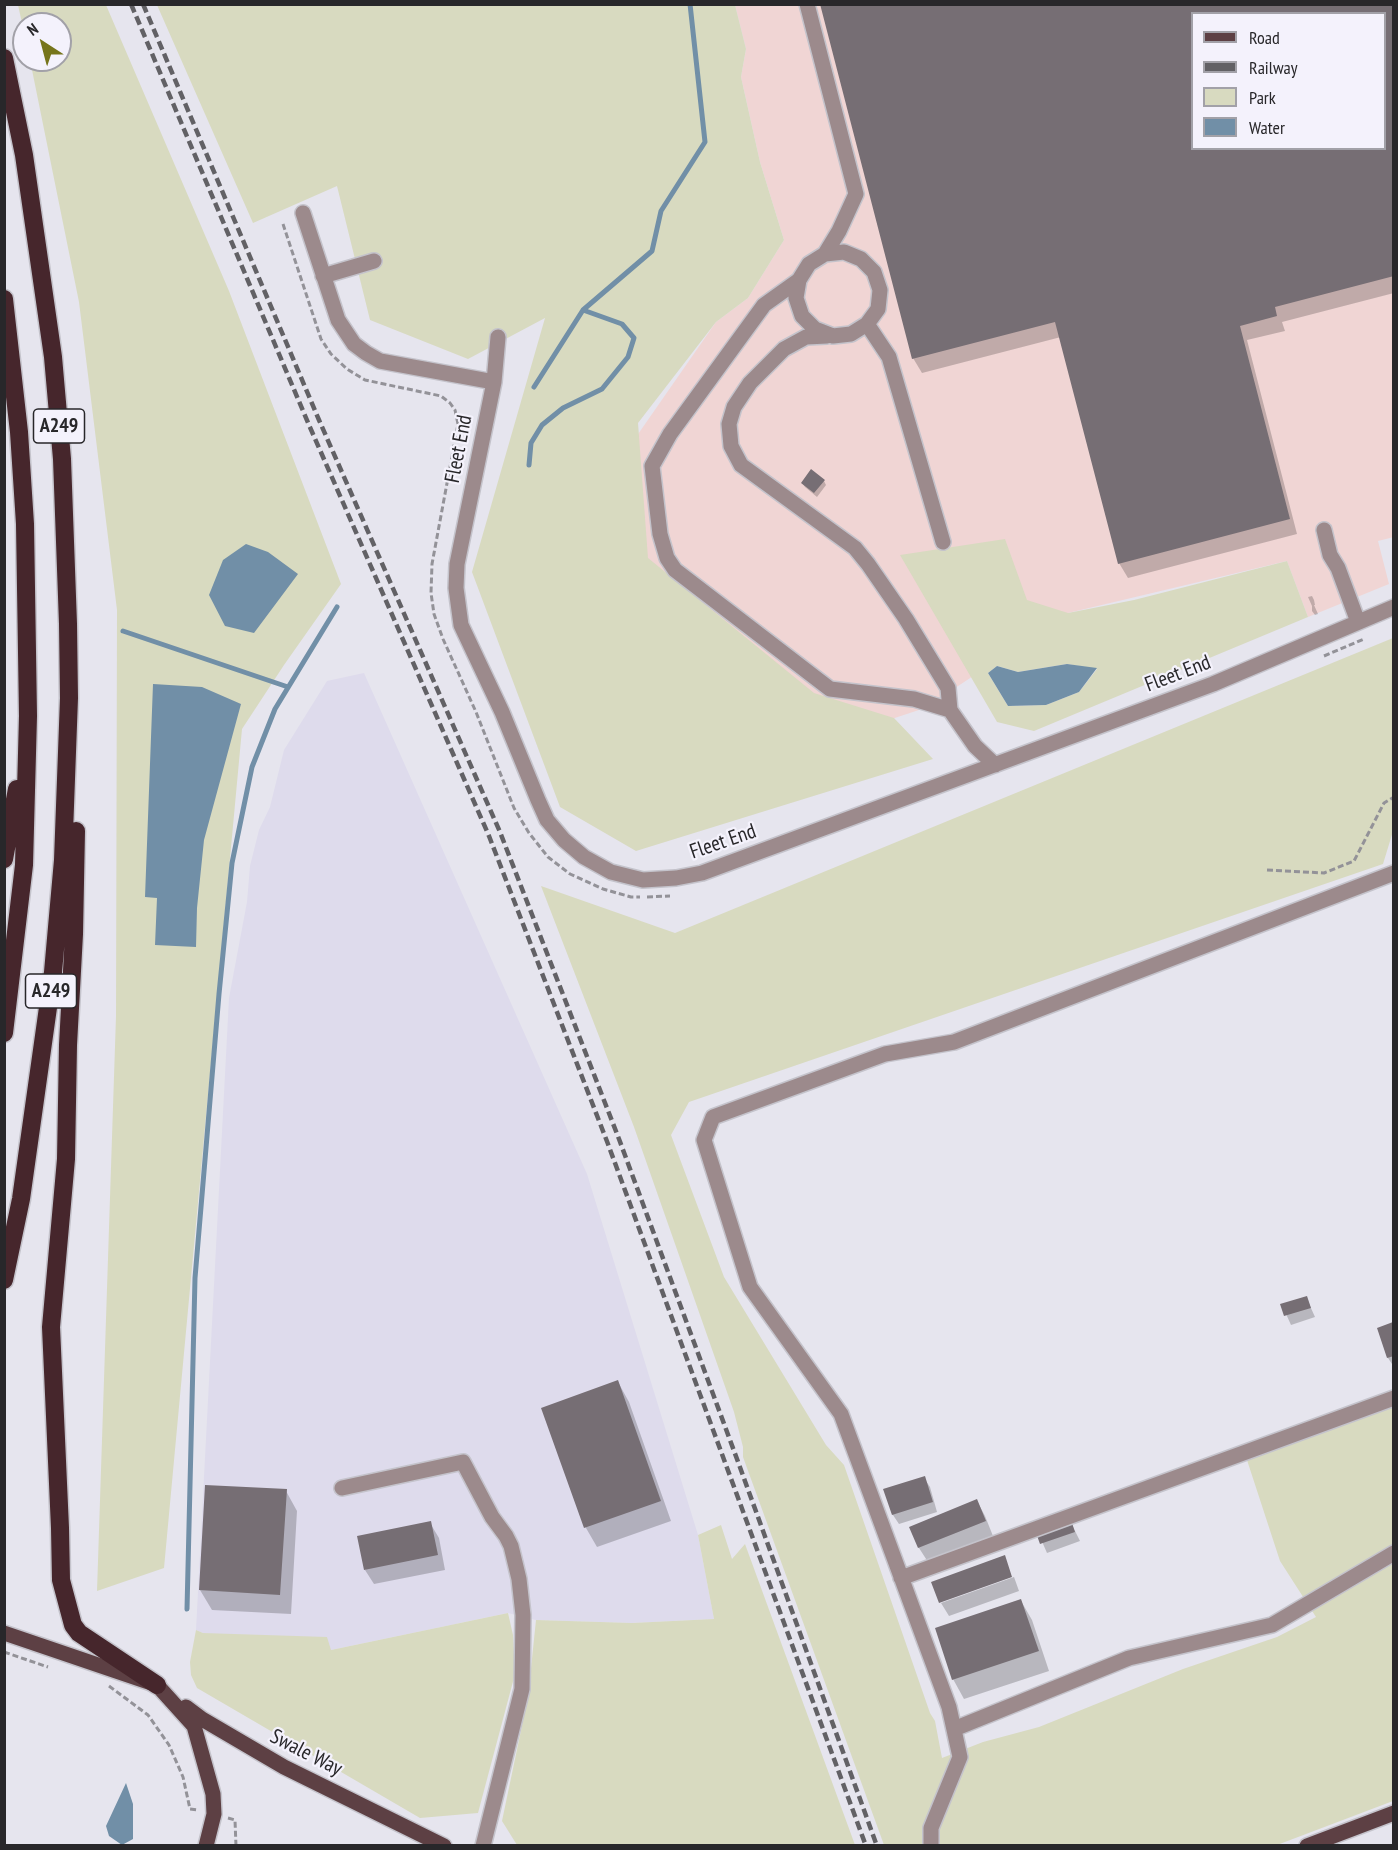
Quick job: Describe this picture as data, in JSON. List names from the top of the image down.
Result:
{
  "streets": {
    "highway": ["A249"],
    "main road": ["Swale Way"],
    "street": ["Fleet End"]
  },
  "crossings": [
    ["A249", "Swale Way"]
  ],
  "legend": [
    "Road",
    "Railway",
    "Park",
    "Water"
  ],
  "north": "top left"
}
